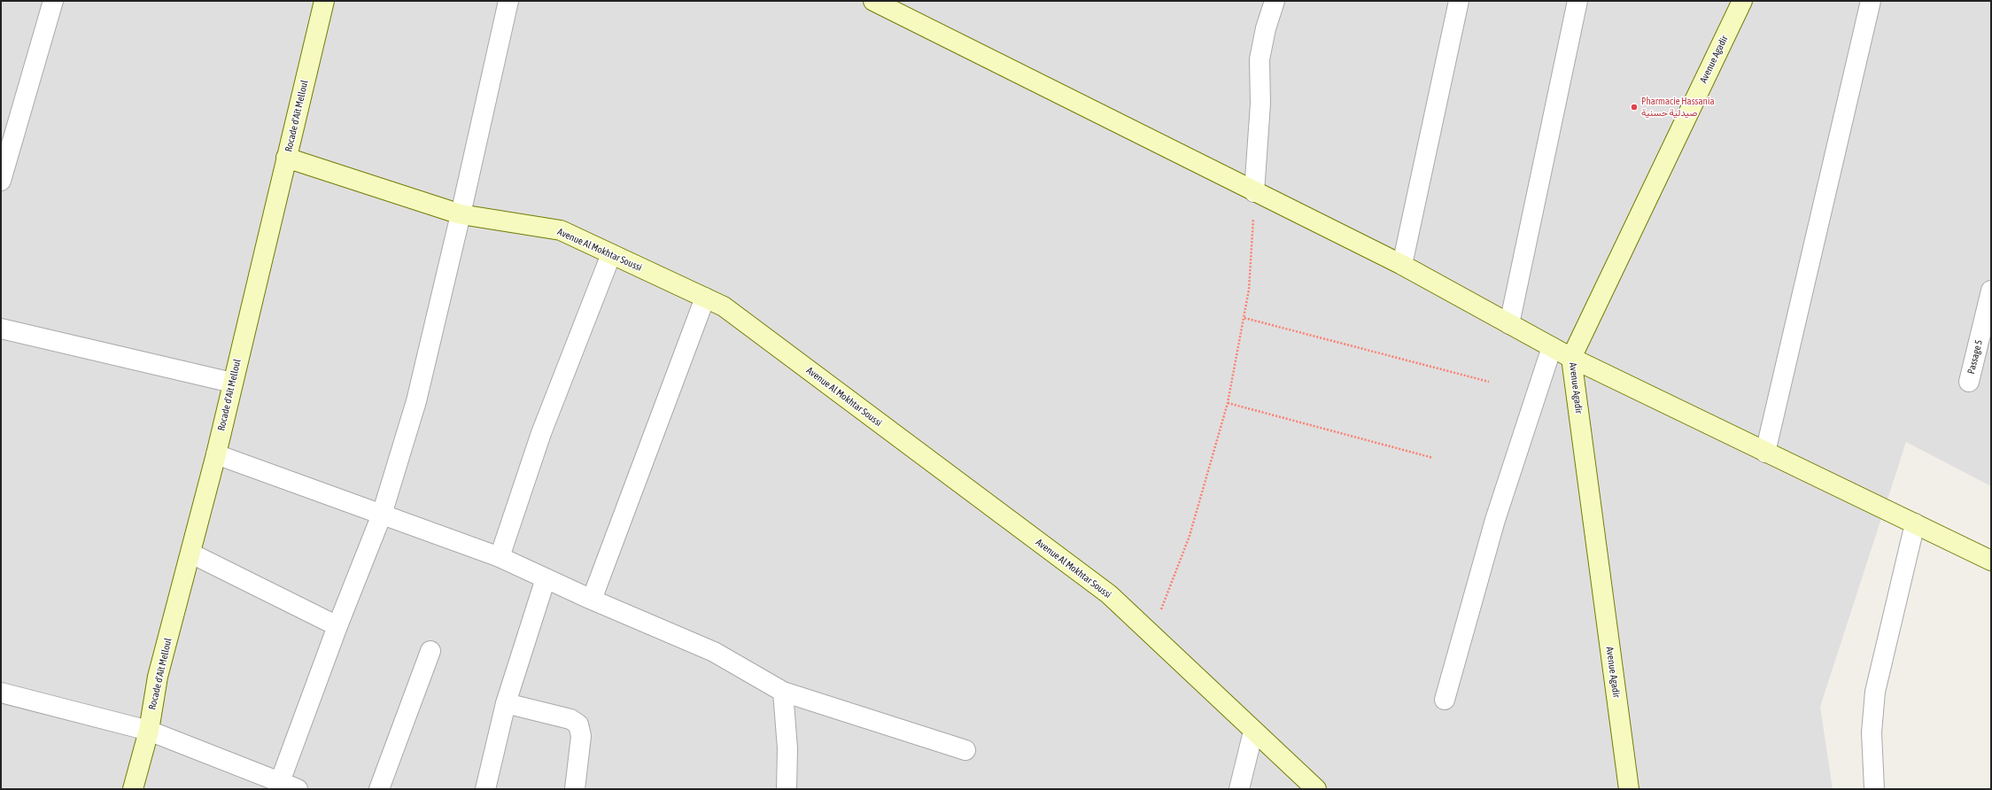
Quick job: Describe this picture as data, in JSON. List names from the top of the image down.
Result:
{
  "streets": {
    "street": [
      "Avenue Agadir",
      "Rocade d'Aït Melloul",
      "Avenue Al Mokhtar Soussi",
      "Passage 5"
    ]
  },
  "crossings": [
    ["Rocade d'Aït Melloul", "Avenue Al Mokhtar Soussi"]
  ],
  "places": ["Pharmacie Hassania صيدلية حسنية"]
}
